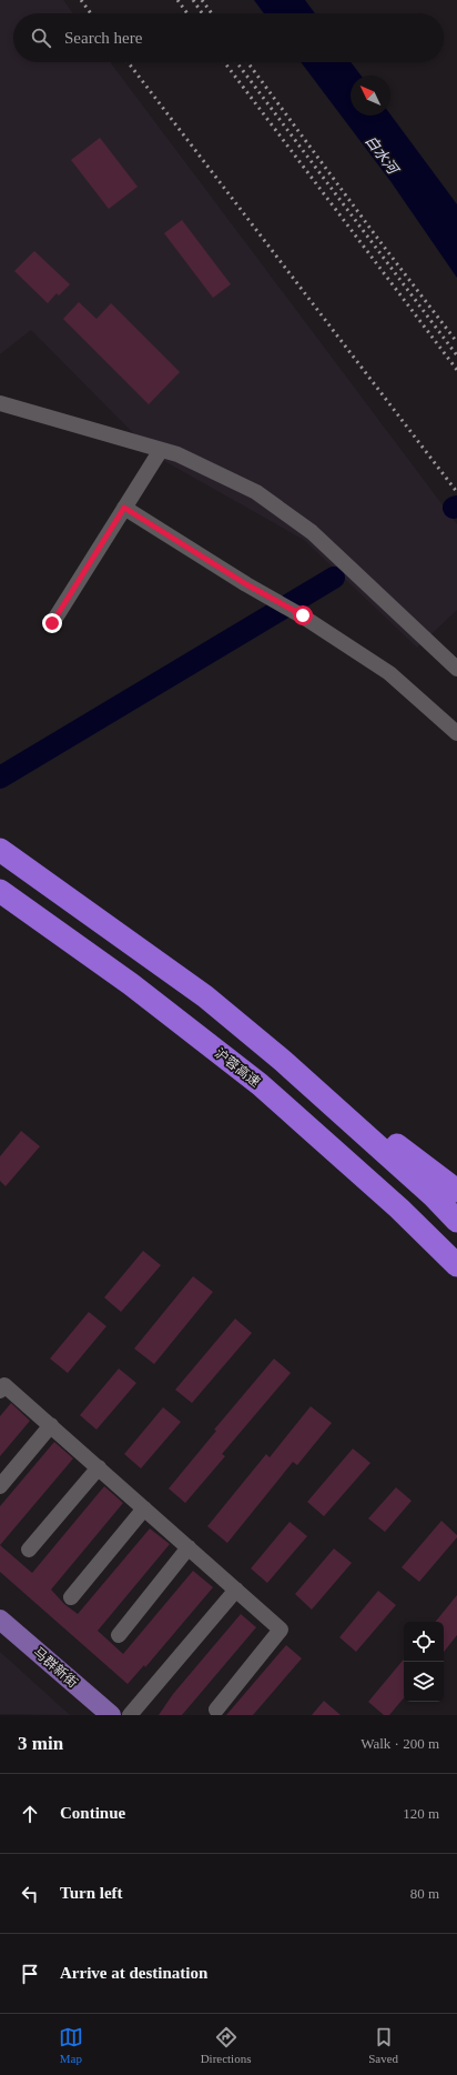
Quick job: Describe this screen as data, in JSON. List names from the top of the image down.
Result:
{
  "streets": {
    "highway": ["沪蓉高速"],
    "main road": ["马群新街"]
  },
  "water": ["白水河"],
  "north": "top left",
  "page": {
    "search": "Search here",
    "heading": ["3 min", "Walk · 200 m"],
    "list": [
      ["Continue", "120 m"],
      ["Turn left", "80 m"],
      "Arrive at destination"
    ],
    "nav": ["Map", "Directions", "Saved"]
  }
}
